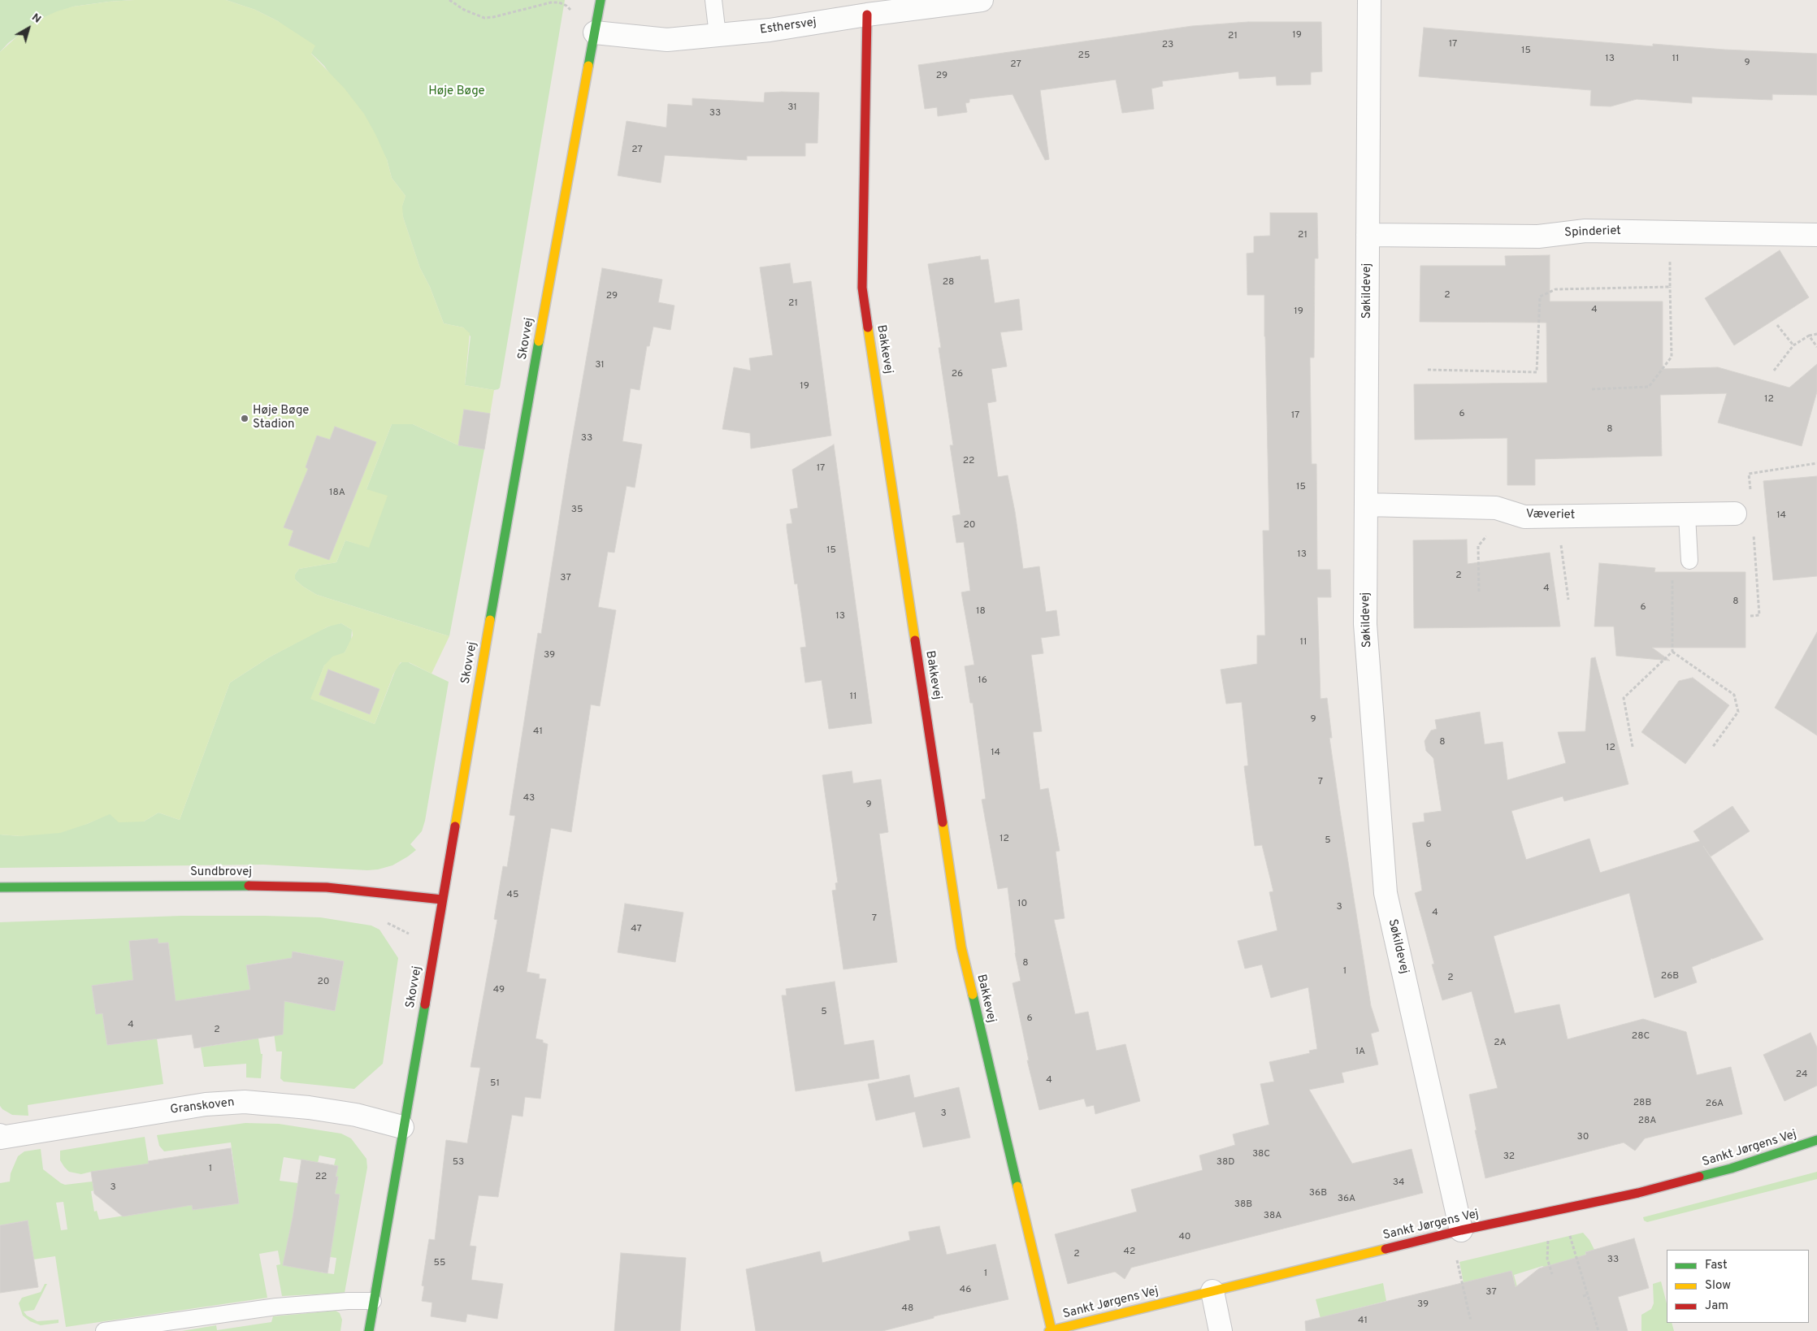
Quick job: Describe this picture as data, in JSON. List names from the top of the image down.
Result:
{
  "streets": {
    "street": [
      "Esthersvej",
      "Spinderiet",
      "Søkildevej",
      "Skovvej",
      "Bakkevej",
      "Væveriet",
      "Sundbrovej",
      "Granskoven",
      "Sankt Jørgens Vej"
    ]
  },
  "crossings": [
    ["Esthersvej", "Skovvej"],
    ["Esthersvej", "Bakkevej"],
    ["Spinderiet", "Søkildevej"],
    ["Søkildevej", "Væveriet"],
    ["Søkildevej", "Sankt Jørgens Vej"],
    ["Skovvej", "Sundbrovej"],
    ["Skovvej", "Granskoven"],
    ["Bakkevej", "Sankt Jørgens Vej"]
  ],
  "parks": ["Høje Bøge"],
  "places": ["Høje Bøge Stadion"],
  "house_numbers": [
    "19",
    "21",
    "17",
    "23",
    "15",
    "25",
    "13",
    "11",
    "9",
    "27",
    "29",
    "31",
    "33",
    "27",
    "21",
    "28",
    "2",
    "29",
    "21",
    "4",
    "19",
    "31",
    "26",
    "19",
    "12",
    "6",
    "17",
    "8",
    "33",
    "22",
    "17",
    "15",
    "18A",
    "35",
    "14",
    "20",
    "15",
    "13",
    "2",
    "37",
    "4",
    "8",
    "6",
    "18",
    "13",
    "11",
    "39",
    "16",
    "11",
    "9",
    "41",
    "8",
    "12",
    "14",
    "7",
    "43",
    "9",
    "12",
    "5",
    "6",
    "45",
    "10",
    "3",
    "4",
    "7",
    "47",
    "8",
    "1",
    "26B",
    "2",
    "20",
    "49",
    "5",
    "6",
    "4",
    "2",
    "28C",
    "2A",
    "1A",
    "24",
    "4",
    "51",
    "28B",
    "26A",
    "3",
    "28A",
    "30",
    "38C",
    "32",
    "53",
    "38D",
    "1",
    "22",
    "34",
    "3",
    "36B",
    "36A",
    "38B",
    "38A",
    "40",
    "42",
    "2",
    "33",
    "55",
    "1",
    "46",
    "37",
    "39",
    "48",
    "41"
  ],
  "legend": ["Fast", "Slow", "Jam"],
  "north": "top right"
}
